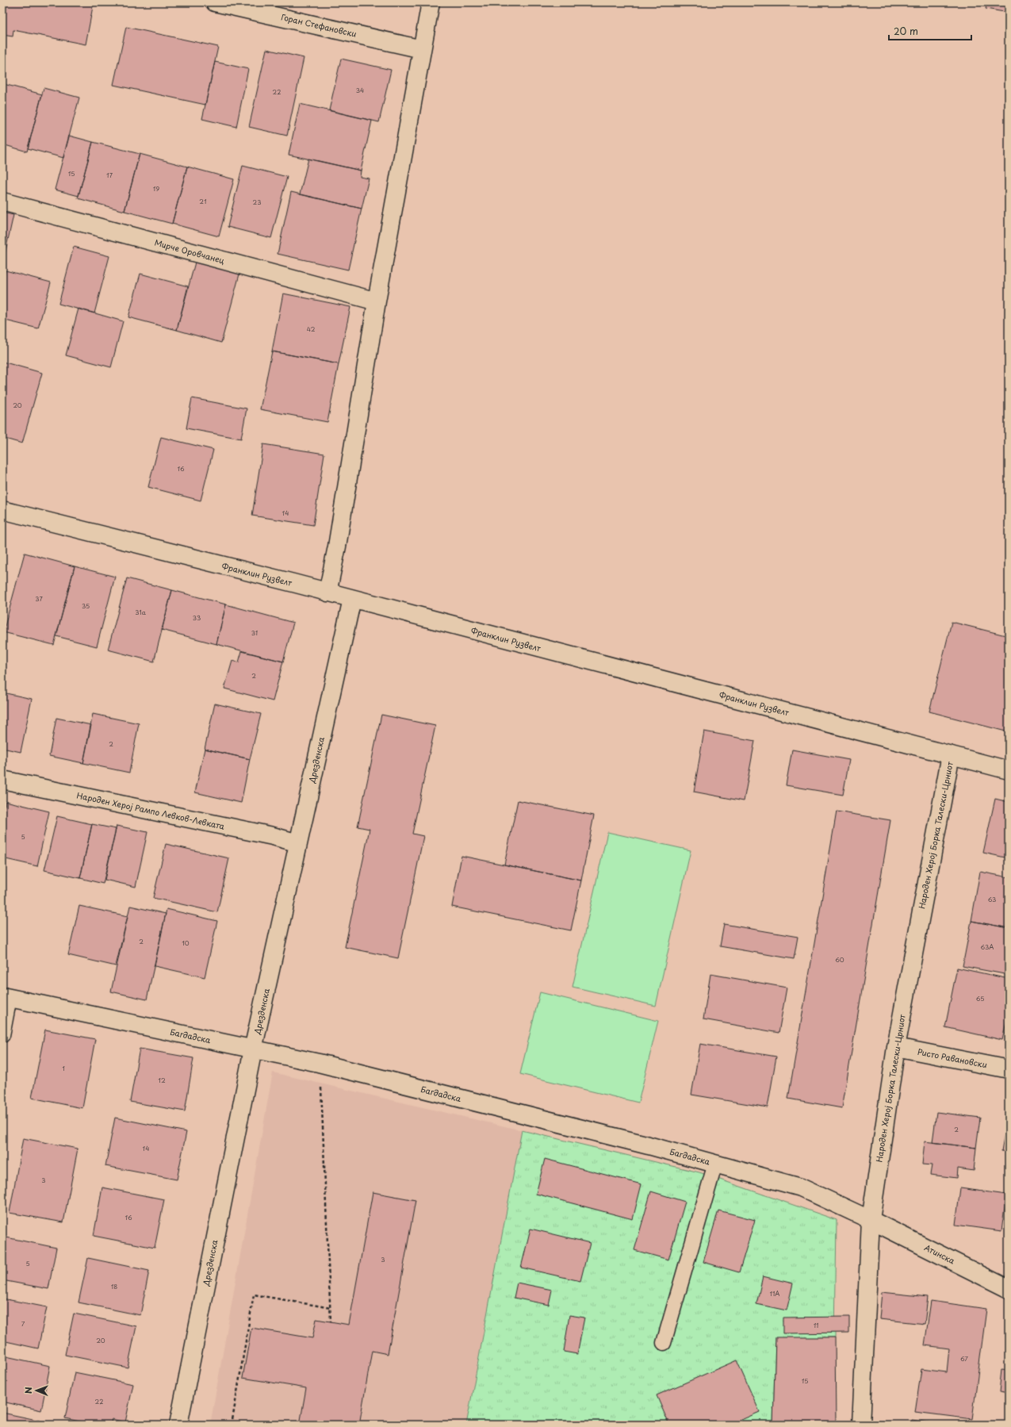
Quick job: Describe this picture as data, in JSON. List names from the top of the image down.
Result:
{
  "streets": {
    "street": [
      "Горан Стефановски",
      "Мирче Оровчанец",
      "Франклин Рузвелт",
      "Дрезденска",
      "Народен Херој Рампо Левков-Левката",
      "Народен Херој Борка Талески-Црниот",
      "Багдадска",
      "Ристо Равановски",
      "Атинска"
    ]
  },
  "crossings": [
    ["Франклин Рузвелт", "Дрезденска"],
    ["Франклин Рузвелт", "Народен Херој Борка Талески-Црниот"],
    ["Дрезденска", "Народен Херој Рампо Левков-Левката"],
    ["Дрезденска", "Багдадска"],
    ["Народен Херој Борка Талески-Црниот", "Багдадска"],
    ["Народен Херој Борка Талески-Црниот", "Ристо Равановски"],
    ["Народен Херој Борка Талески-Црниот", "Атинска"],
    ["Багдадска", "Атинска"]
  ],
  "house_numbers": [
    "34",
    "22",
    "15",
    "17",
    "19",
    "21",
    "23",
    "42",
    "20",
    "16",
    "14",
    "37",
    "35",
    "31a",
    "33",
    "31",
    "2",
    "2",
    "5",
    "63",
    "2",
    "10",
    "63А",
    "60",
    "65",
    "1",
    "12",
    "2",
    "14",
    "3",
    "16",
    "3",
    "5",
    "18",
    "11А",
    "7",
    "11",
    "20",
    "67",
    "15",
    "22"
  ],
  "scale_bar": "20 m",
  "north": "left"
}
